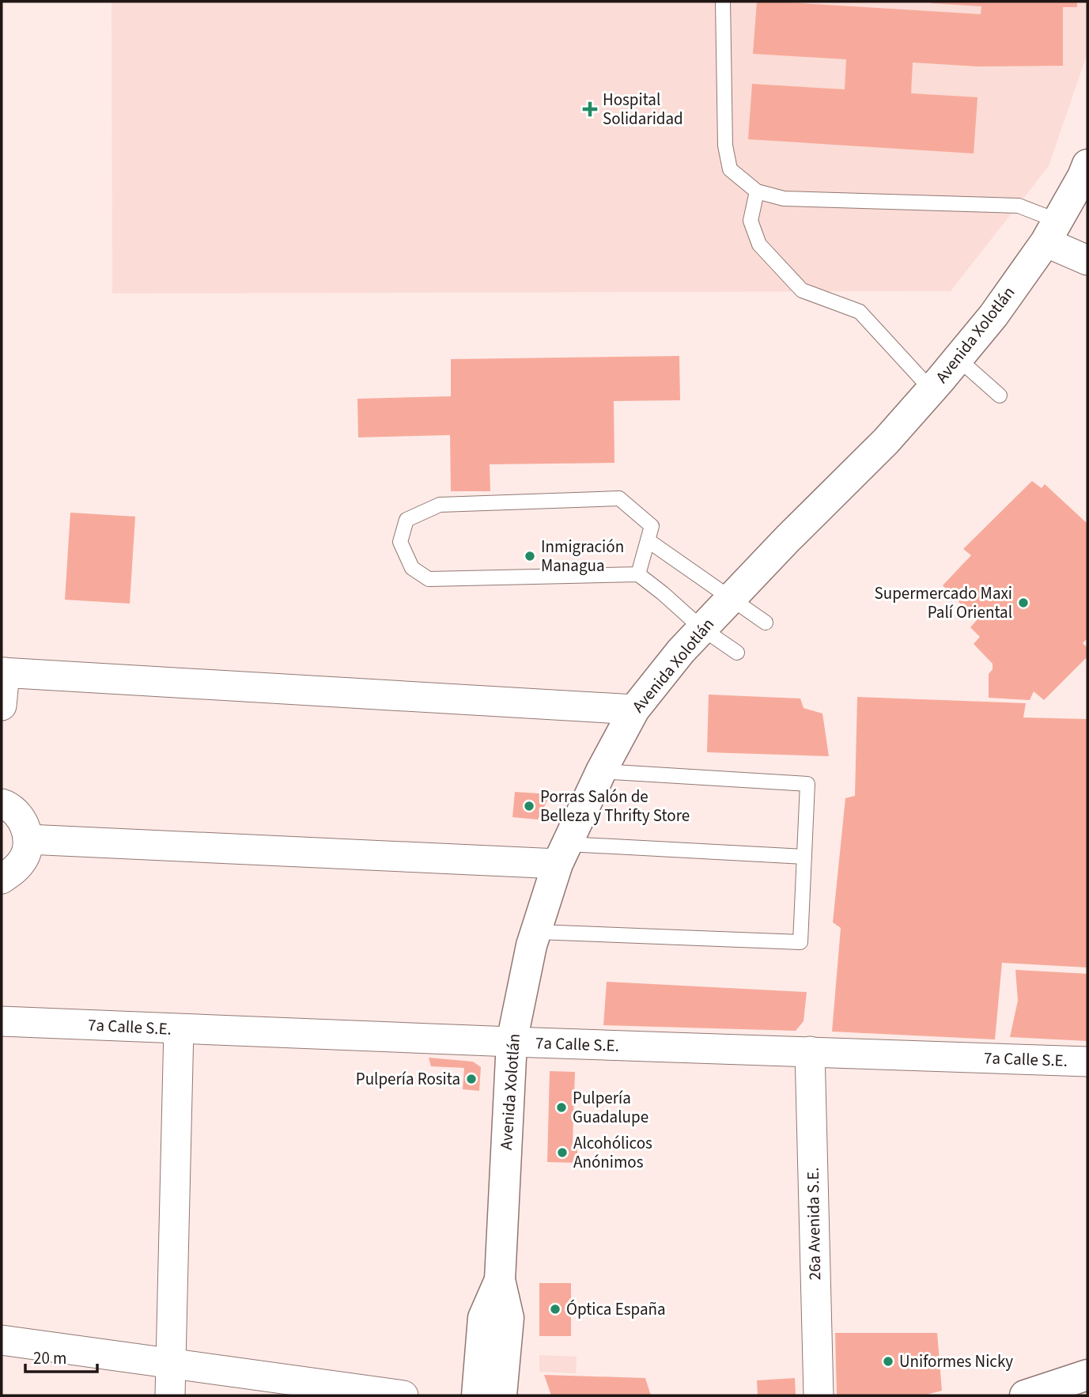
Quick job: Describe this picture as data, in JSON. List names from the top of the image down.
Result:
{
  "streets": {
    "main road": ["Avenida Xolotlán"],
    "street": ["7a Calle S.E.", "26a Avenida S.E."]
  },
  "crossings": [
    ["Avenida Xolotlán", "7a Calle S.E."],
    ["7a Calle S.E.", "26a Avenida S.E."]
  ],
  "places": {
    "health": ["Hospital Solidaridad"],
    "other": [
      "Inmigración Managua",
      "Supermercado Maxi Palí Oriental",
      "Porras Salón de Belleza y Thrifty Store",
      "Pulpería Rosita",
      "Pulpería Guadalupe",
      "Alcohólicos Anónimos",
      "Óptica España",
      "Uniformes Nicky"
    ]
  },
  "scale_bar": "20 m"
}
